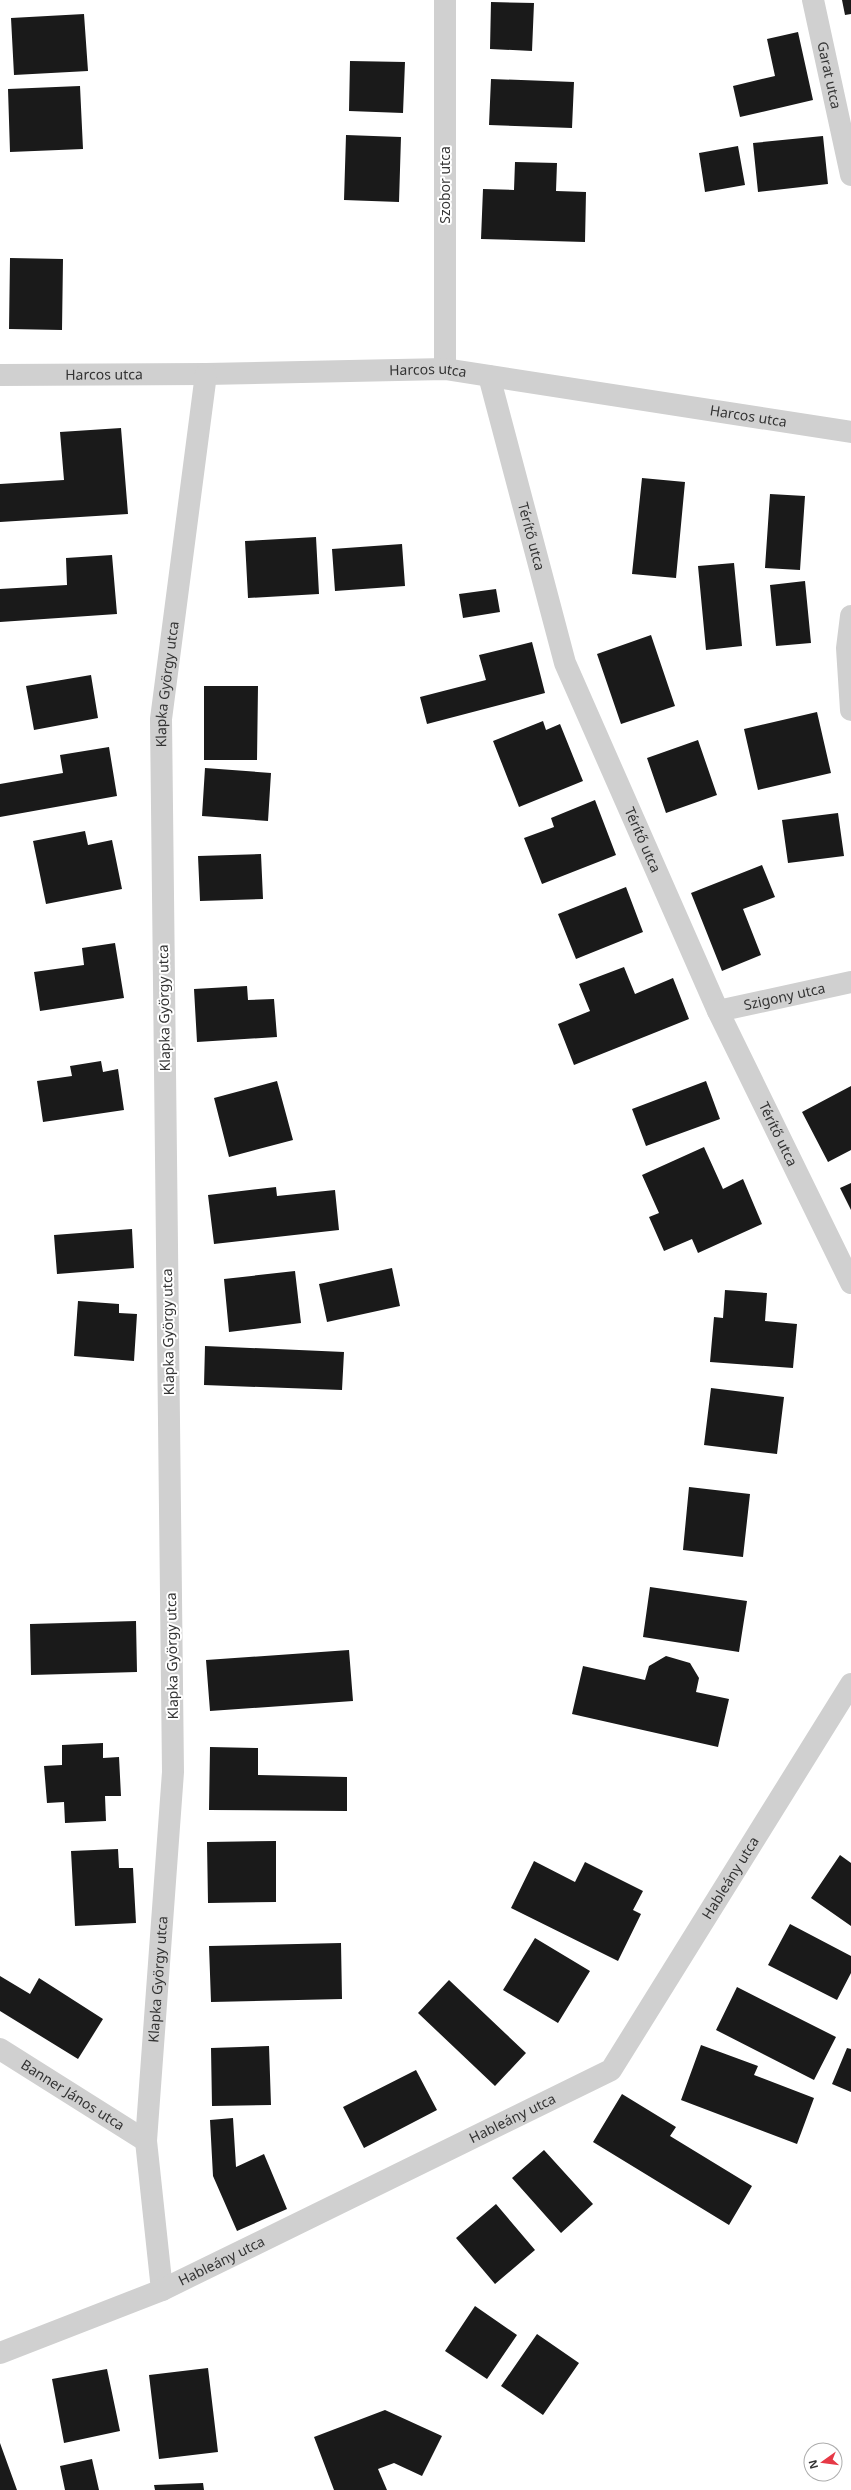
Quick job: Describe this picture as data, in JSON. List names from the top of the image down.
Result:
{
  "streets": {
    "street": [
      "Garat utca",
      "Szobor utca",
      "Harcos utca",
      "Térítő utca",
      "Klapka György utca",
      "Szigony utca",
      "Hableány utca",
      "Banner János utca"
    ]
  },
  "crossings": [
    ["Szobor utca", "Harcos utca"],
    ["Harcos utca", "Térítő utca"],
    ["Harcos utca", "Klapka György utca"],
    ["Térítő utca", "Szigony utca"],
    ["Klapka György utca", "Hableány utca"],
    ["Klapka György utca", "Banner János utca"]
  ],
  "north": "left"
}
